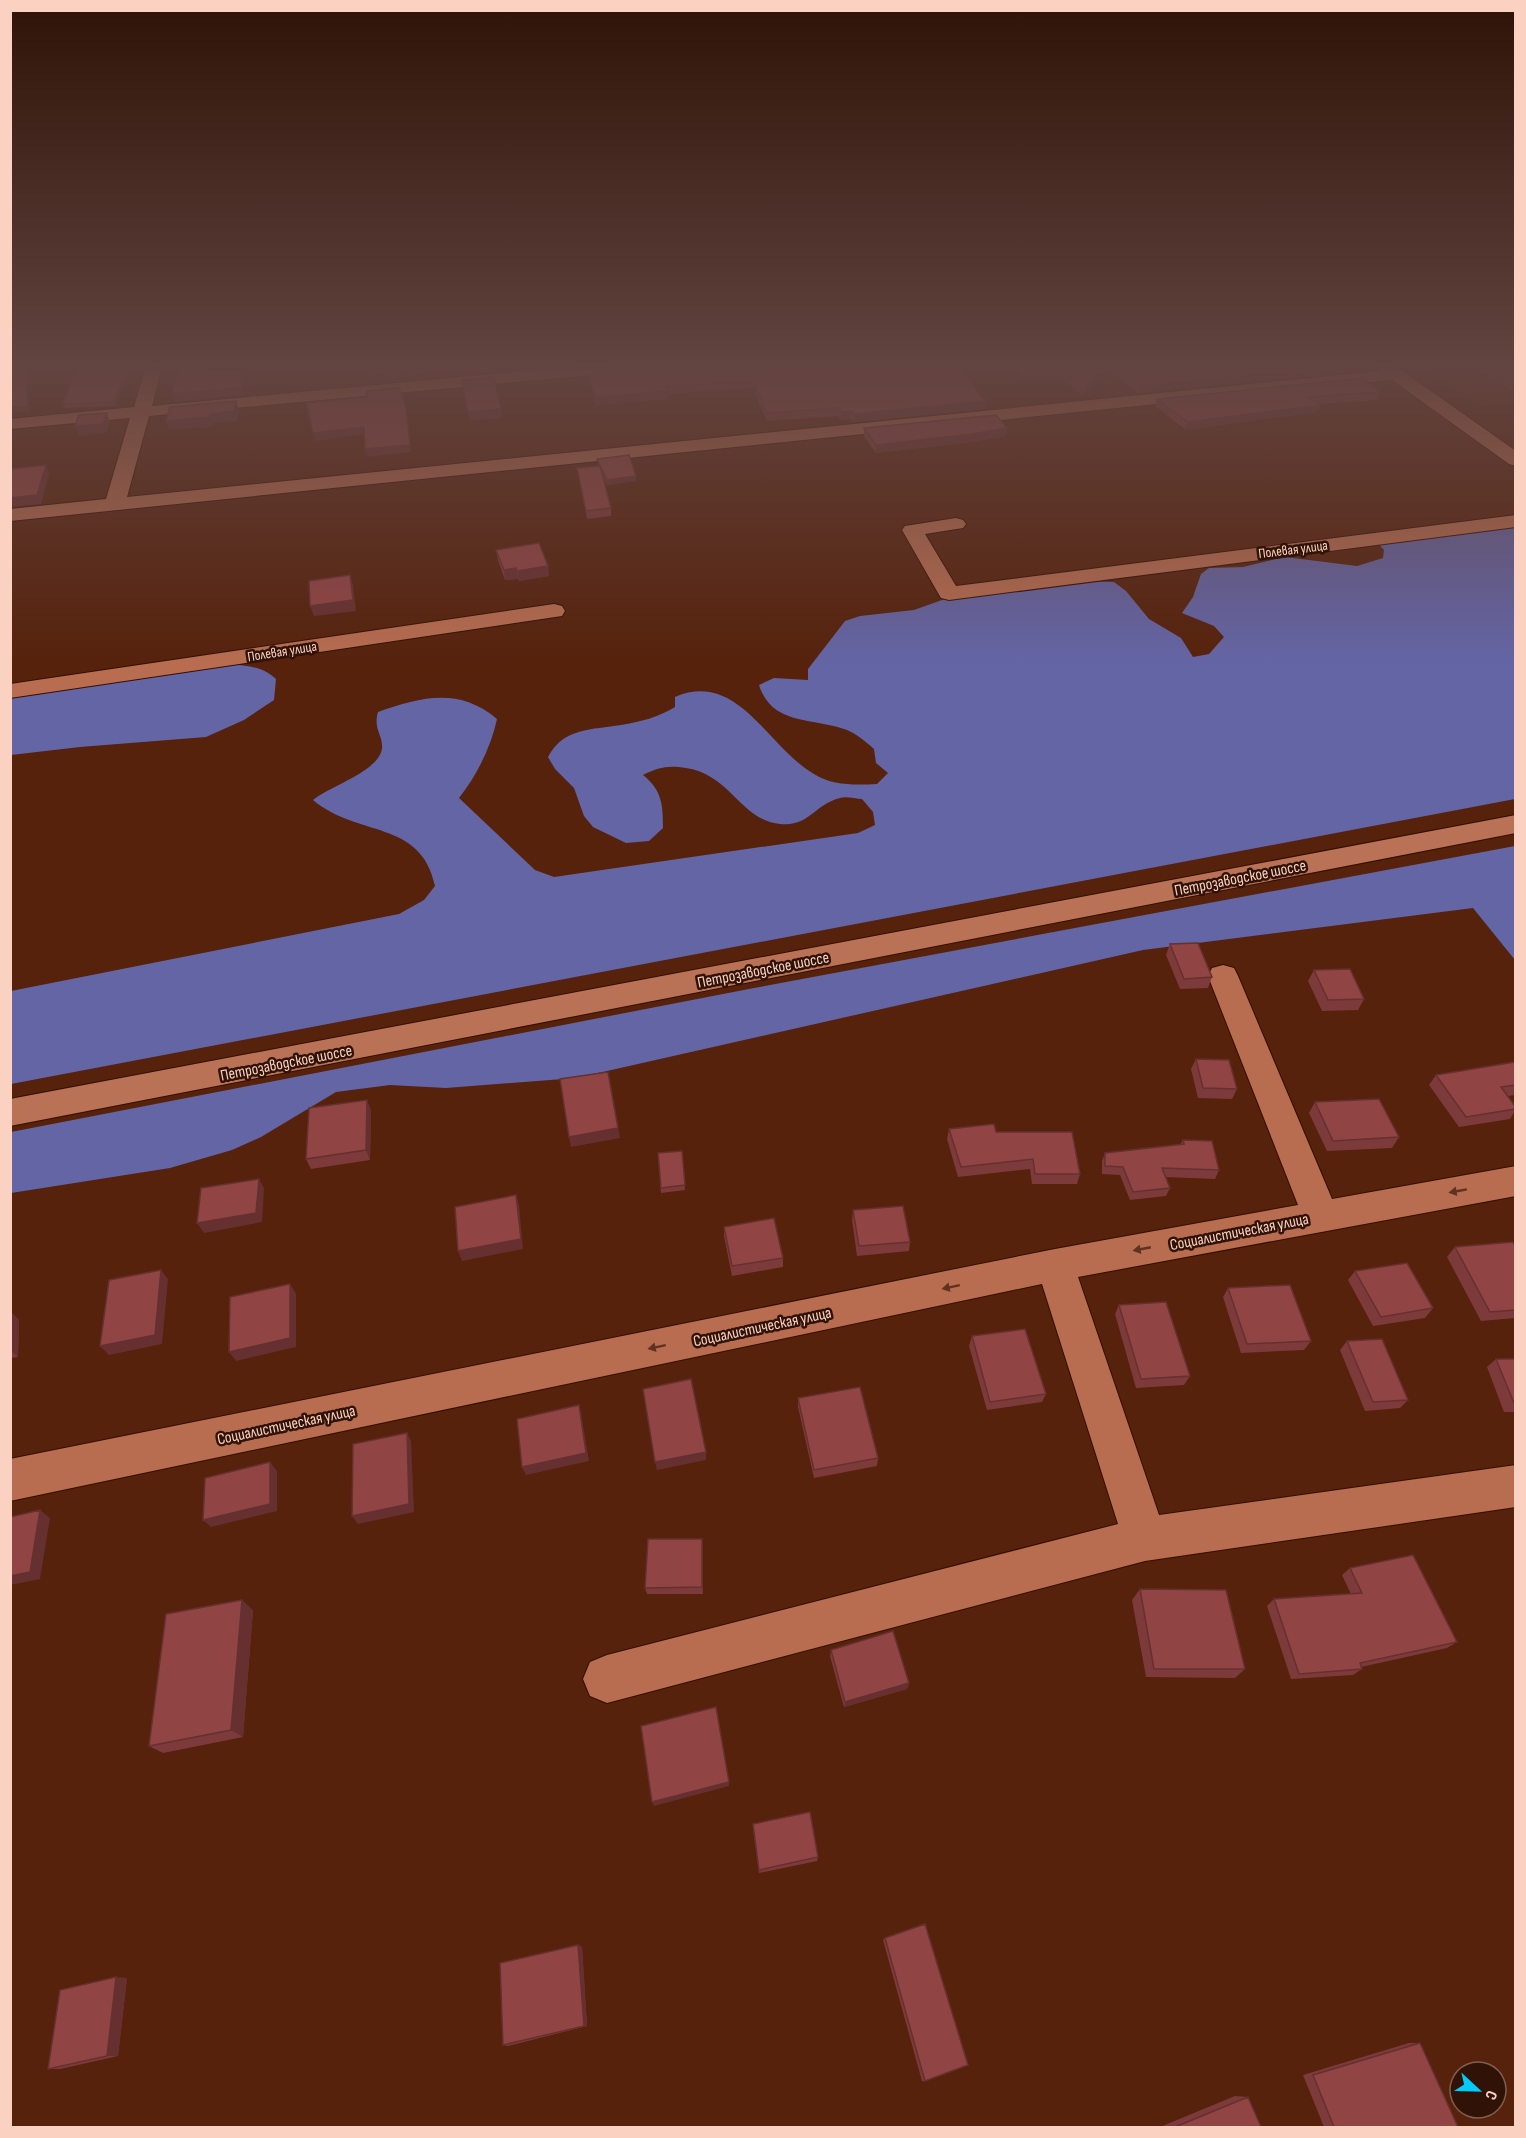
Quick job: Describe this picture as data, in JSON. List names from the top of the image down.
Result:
{
  "streets": {
    "main road": ["Петрозаводское шоссе"],
    "street": ["Полевая улица", "Социалистическая улица"]
  },
  "north": "right"
}
